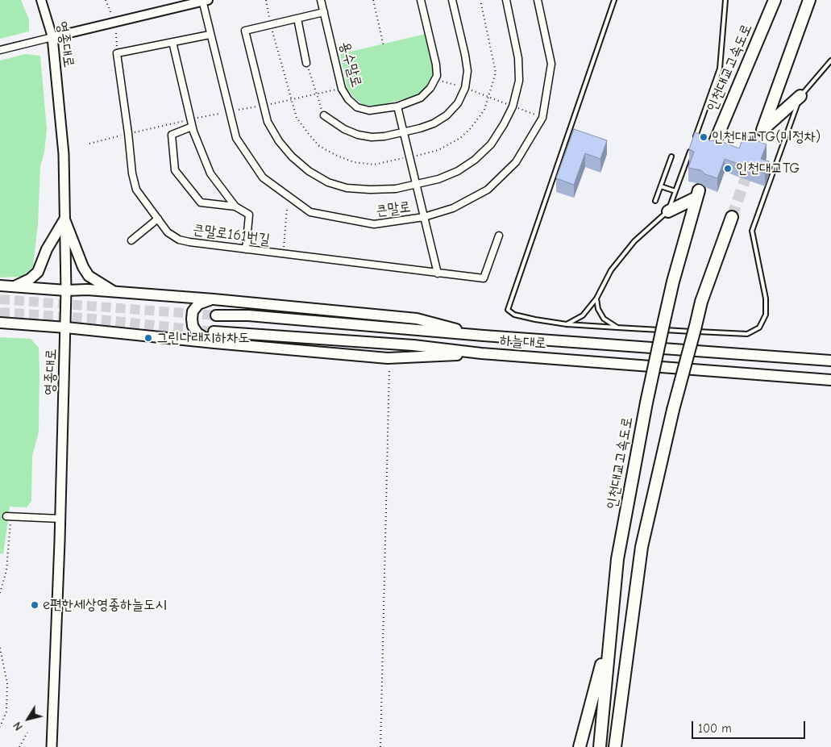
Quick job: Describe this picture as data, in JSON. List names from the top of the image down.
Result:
{
  "streets": {
    "highway": ["인천대교고속도로", "하늘대로"],
    "main road": ["영종대로"],
    "street": ["용수말로", "큰말로", "큰말로161번길"]
  },
  "places": [
    "인천대교TG(미정차)",
    "인천대교TG",
    "그린나래지하차도",
    "e편한세상영종하늘도시"
  ],
  "scale_bar": "100 m",
  "north": "bottom left"
}
